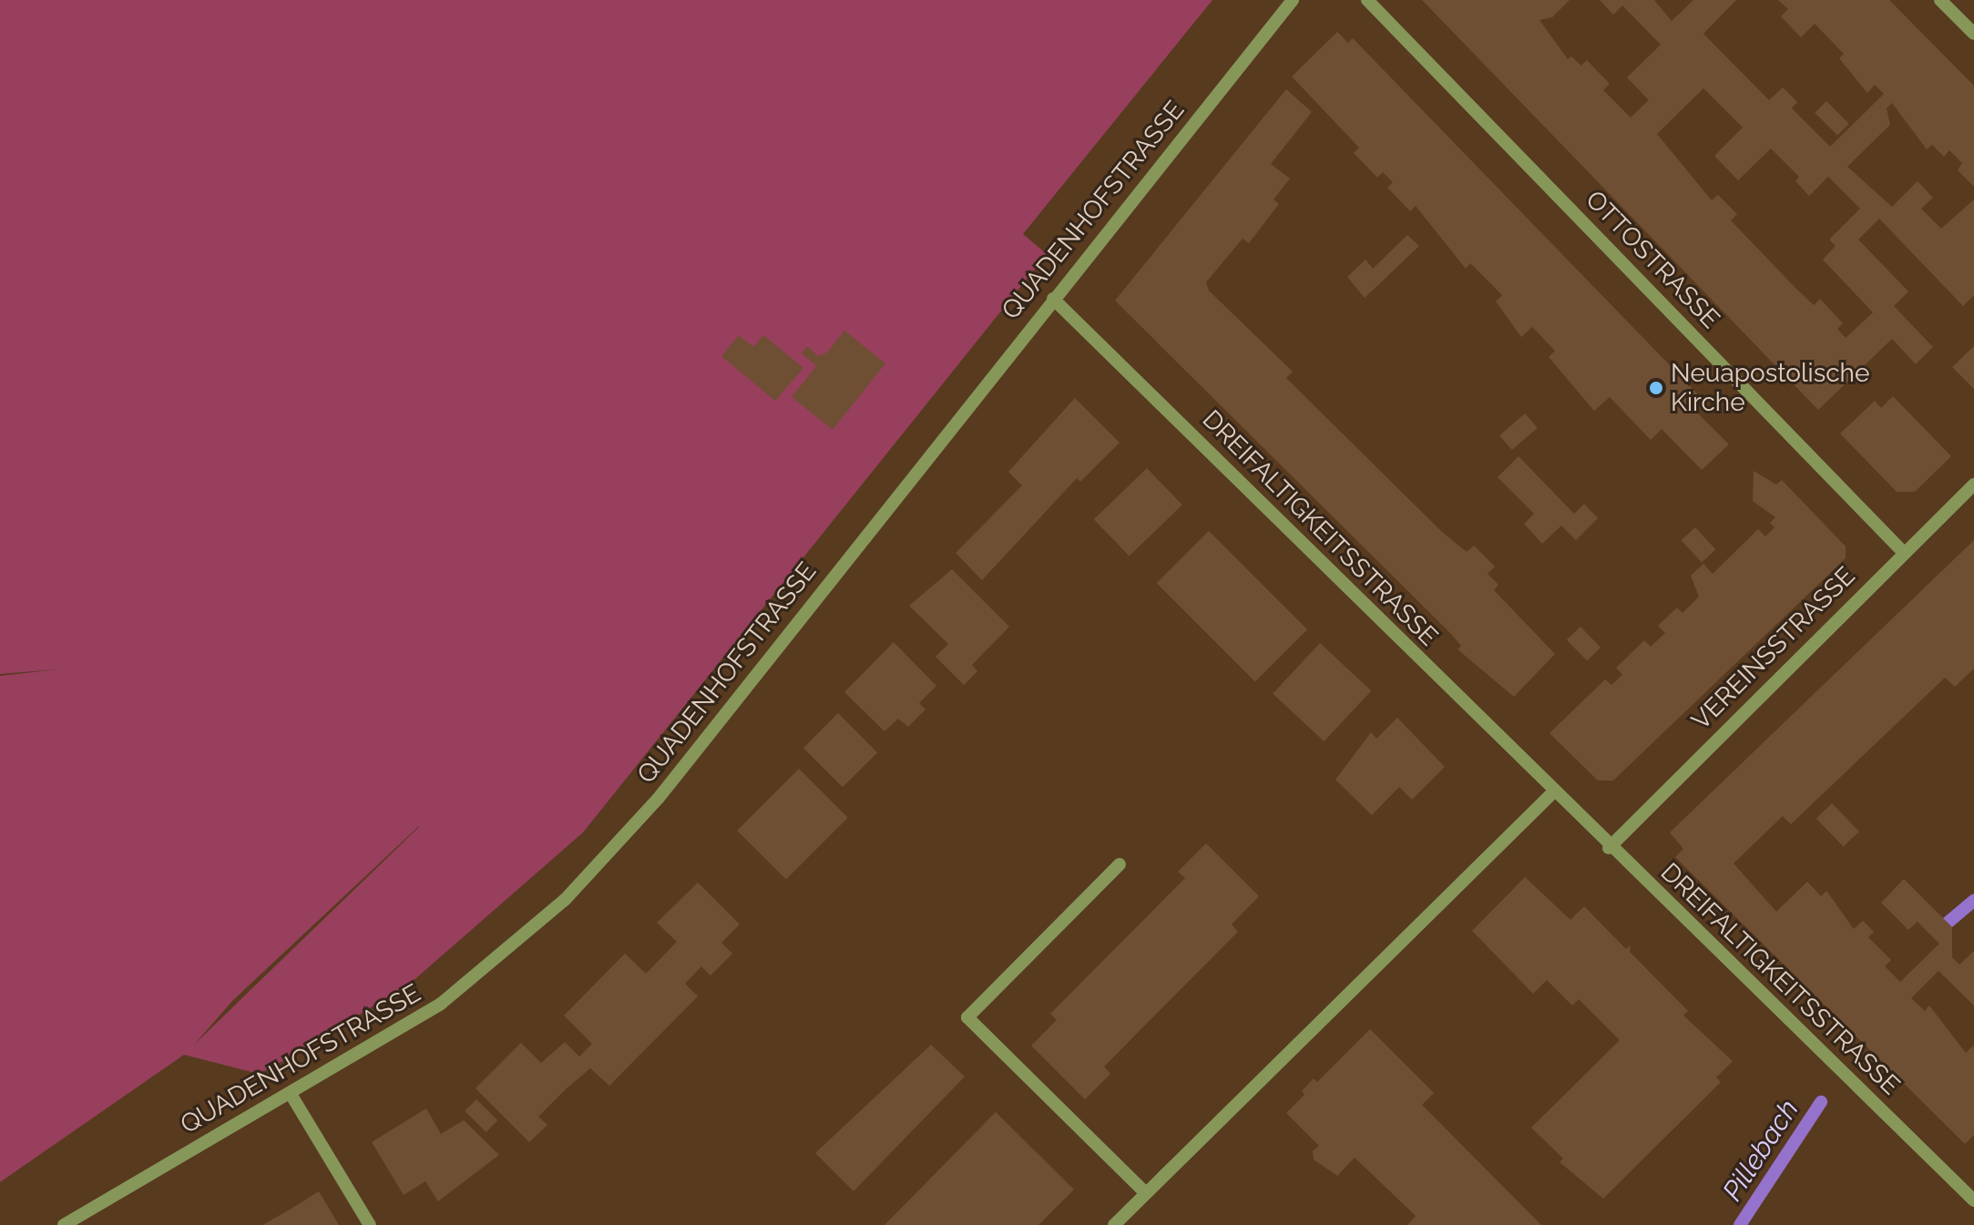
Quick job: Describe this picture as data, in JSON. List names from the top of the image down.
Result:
{
  "streets": {
    "street": [
      "QUADENHOFSTRASSE",
      "OTTOSTRASSE",
      "DREIFALTIGKEITSSTRASSE",
      "VEREINSSTRASSE"
    ]
  },
  "crossings": [
    ["QUADENHOFSTRASSE", "DREIFALTIGKEITSSTRASSE"],
    ["OTTOSTRASSE", "VEREINSSTRASSE"],
    ["DREIFALTIGKEITSSTRASSE", "VEREINSSTRASSE"]
  ],
  "water": ["Pillebach"],
  "places": ["Neuapostolische Kirche"]
}
